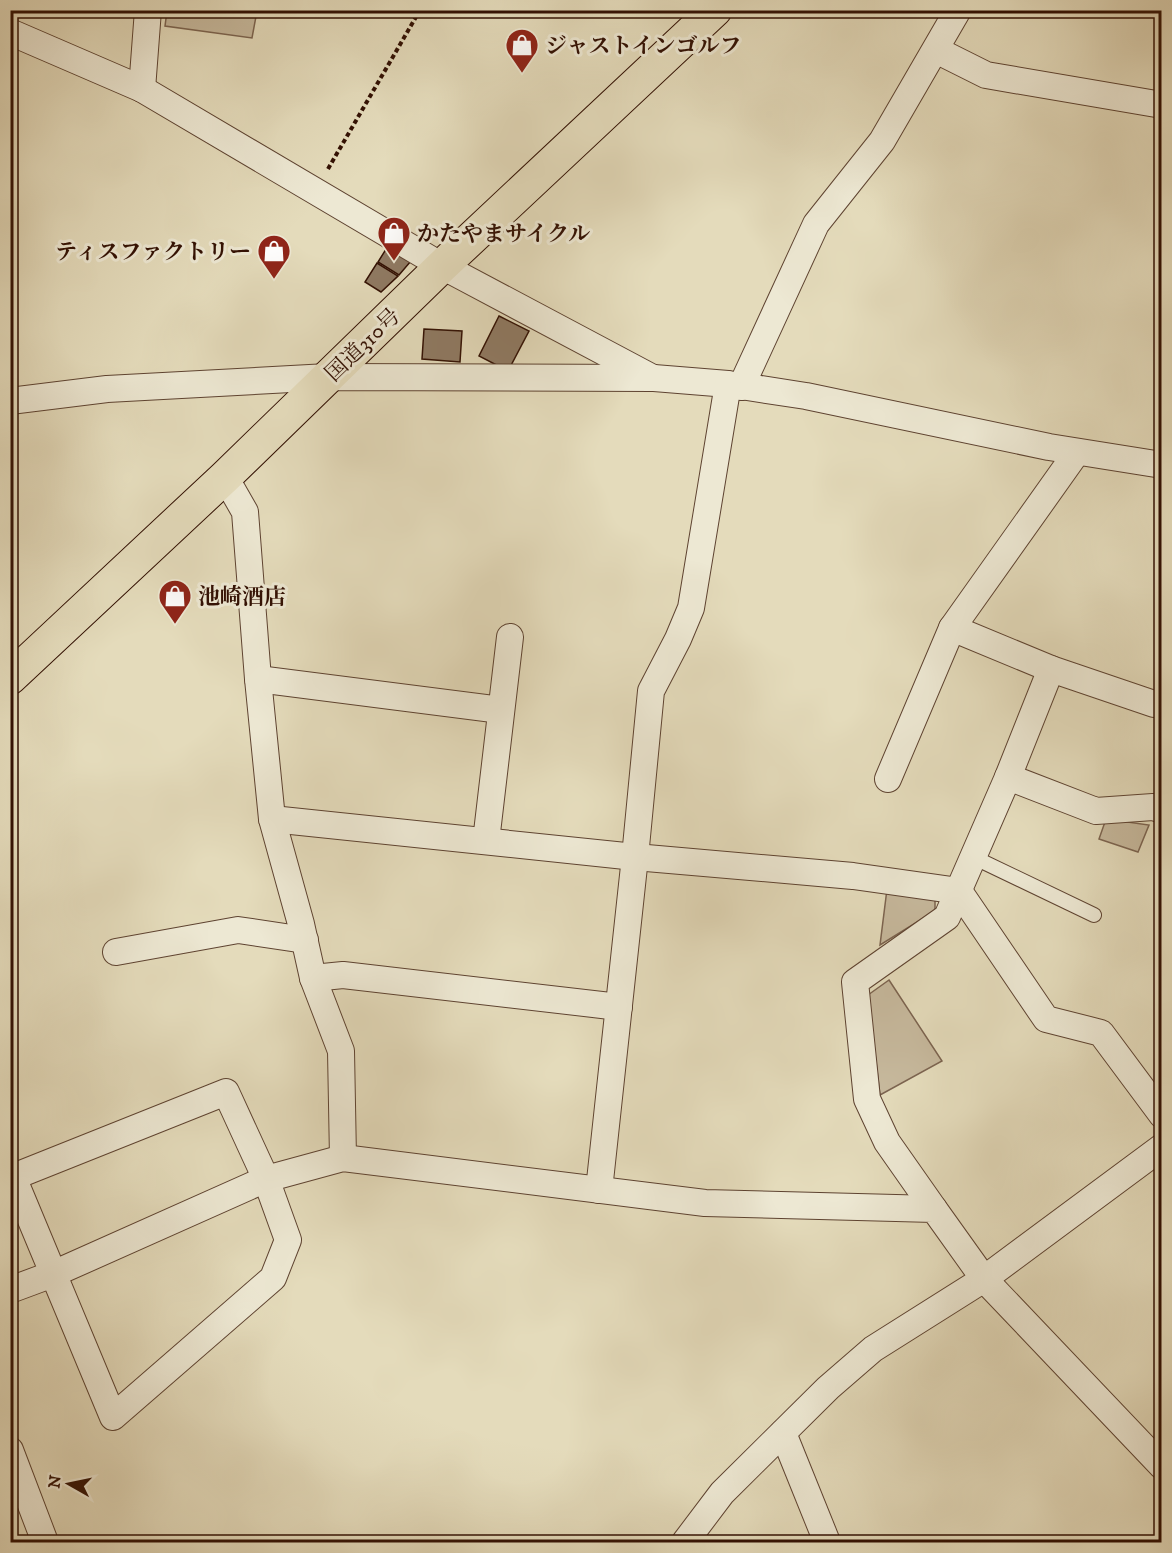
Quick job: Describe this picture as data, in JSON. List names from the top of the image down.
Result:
{
  "streets": {
    "highway": ["国道310号"]
  },
  "places": {
    "shop": [
      "ジャストインゴルフ",
      "かたやまサイクル",
      "ティスファクトリー",
      "池崎酒店"
    ]
  },
  "north": "left"
}
